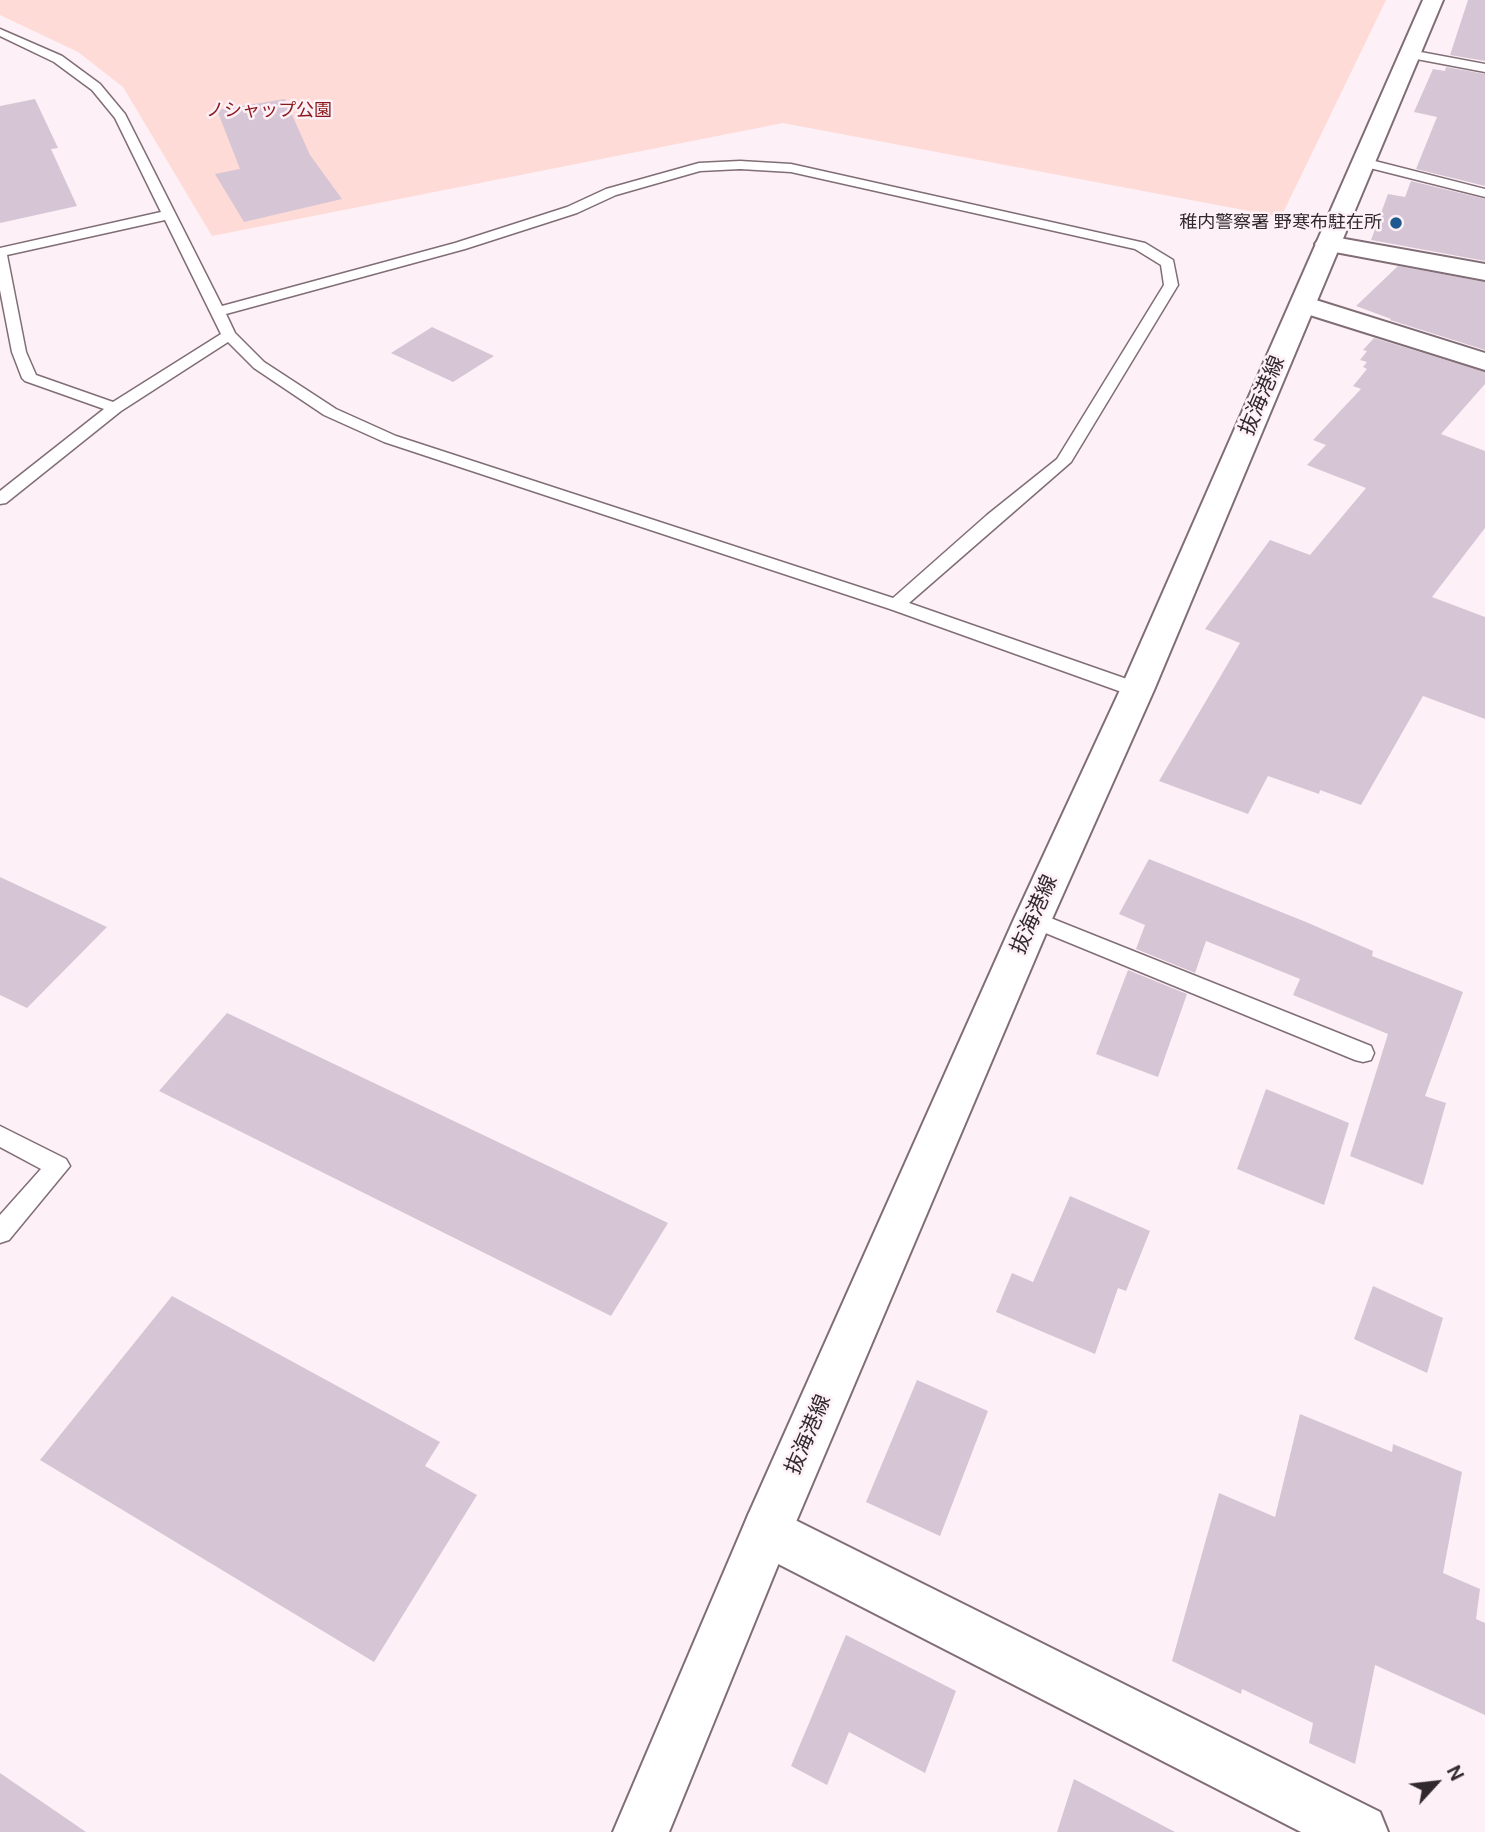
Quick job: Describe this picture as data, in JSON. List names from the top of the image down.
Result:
{
  "streets": {
    "main road": ["抜海港線"]
  },
  "parks": ["ノシャップ公園"],
  "places": ["稚内警察署 野寒布駐在所"],
  "north": "top right"
}
